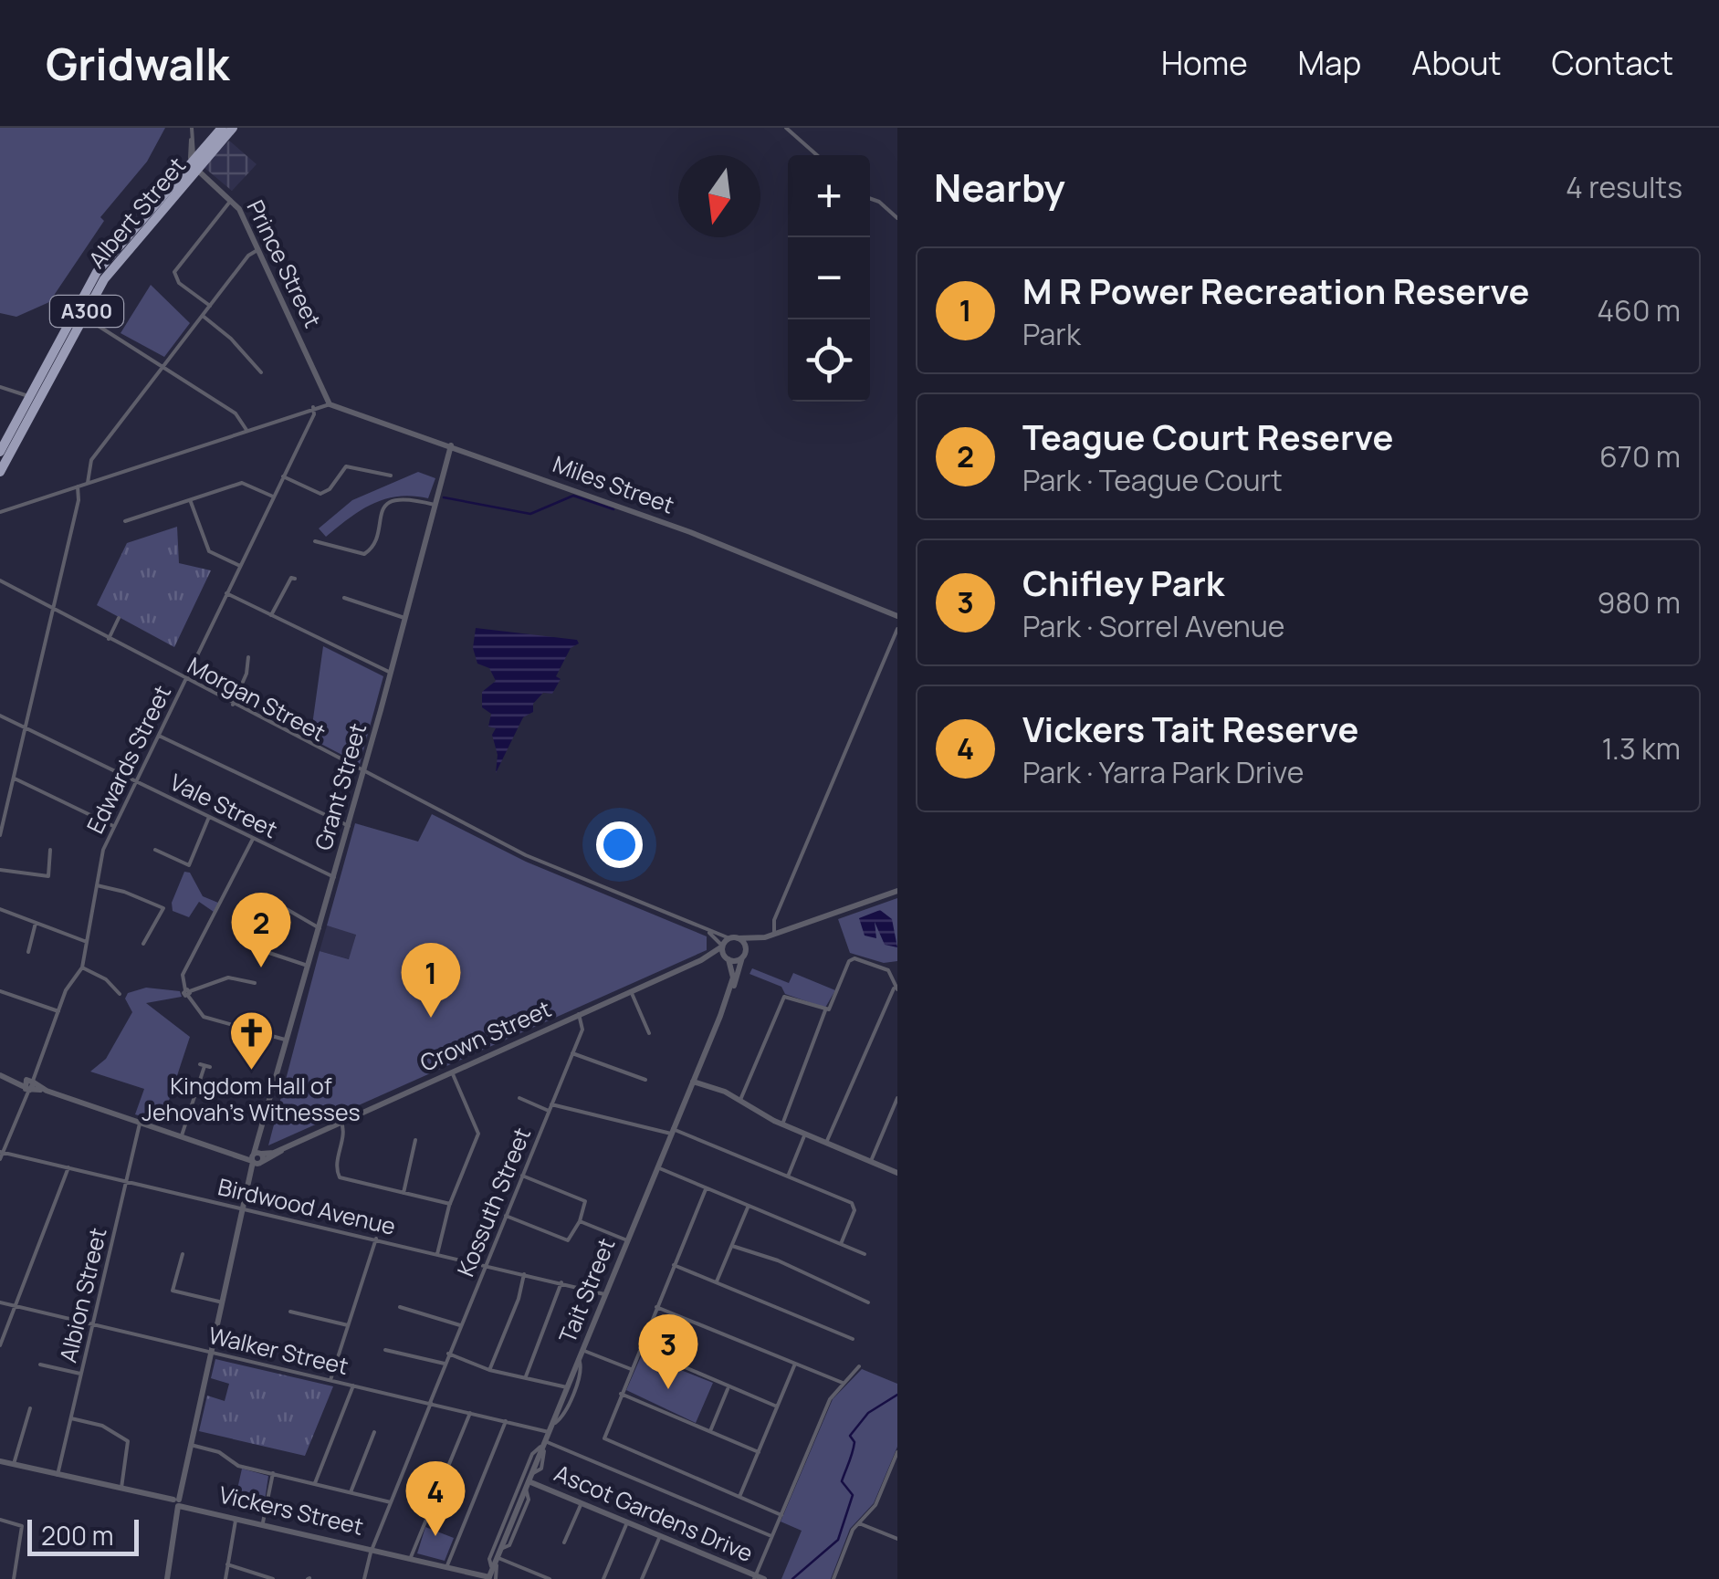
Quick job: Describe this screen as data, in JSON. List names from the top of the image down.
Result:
{
  "streets": {
    "highway": ["Albert Street", "A300"],
    "street": [
      "Prince Street",
      "Miles Street",
      "Morgan Street",
      "Edwards Street",
      "Grant Street",
      "Vale Street",
      "Crown Street",
      "Kossuth Street",
      "Birdwood Avenue",
      "Tait Street",
      "Albion Street",
      "Walker Street",
      "Vickers Street",
      "Ascot Gardens Drive"
    ]
  },
  "crossings": [
    ["Albert Street", "Prince Street"],
    ["Prince Street", "Miles Street"],
    ["Miles Street", "Grant Street"],
    ["Morgan Street", "Edwards Street"],
    ["Morgan Street", "Grant Street"],
    ["Morgan Street", "Crown Street"],
    ["Edwards Street", "Vale Street"],
    ["Edwards Street", "Birdwood Avenue"],
    ["Grant Street", "Vale Street"],
    ["Grant Street", "Crown Street"],
    ["Grant Street", "Birdwood Avenue"],
    ["Grant Street", "Walker Street"],
    ["Grant Street", "Vickers Street"],
    ["Crown Street", "Kossuth Street"],
    ["Crown Street", "Tait Street"],
    ["Kossuth Street", "Birdwood Avenue"],
    ["Kossuth Street", "Walker Street"],
    ["Kossuth Street", "Vickers Street"],
    ["Birdwood Avenue", "Tait Street"],
    ["Birdwood Avenue", "Albion Street"],
    ["Tait Street", "Walker Street"],
    ["Tait Street", "Vickers Street"],
    ["Tait Street", "Ascot Gardens Drive"],
    ["Albion Street", "Walker Street"],
    ["Albion Street", "Vickers Street"]
  ],
  "places": {
    "church": ["Kingdom Hall of Jehovah's Witnesses"]
  },
  "scale_bar": "200 m",
  "north": "bottom",
  "page": {
    "header": "Gridwalk",
    "nav": [
      "Home",
      "Map",
      "About",
      "Contact"
    ],
    "heading": ["Nearby", "4 results"],
    "map_buttons": ["+", "−"],
    "list": [
      {
        "mark": "1",
        "name": "M R Power Recreation Reserve",
        "note": "Park",
        "value": "460 m"
      },
      {
        "mark": "2",
        "name": "Teague Court Reserve",
        "note": "Park · Teague Court",
        "value": "670 m"
      },
      {
        "mark": "3",
        "name": "Chifley Park",
        "note": "Park · Sorrel Avenue",
        "value": "980 m"
      },
      {
        "mark": "4",
        "name": "Vickers Tait Reserve",
        "note": "Park · Yarra Park Drive",
        "value": "1.3 km"
      }
    ],
    "pins": [
      "2",
      "1",
      "3",
      "4"
    ],
    "scale": "200 m"
  }
}
